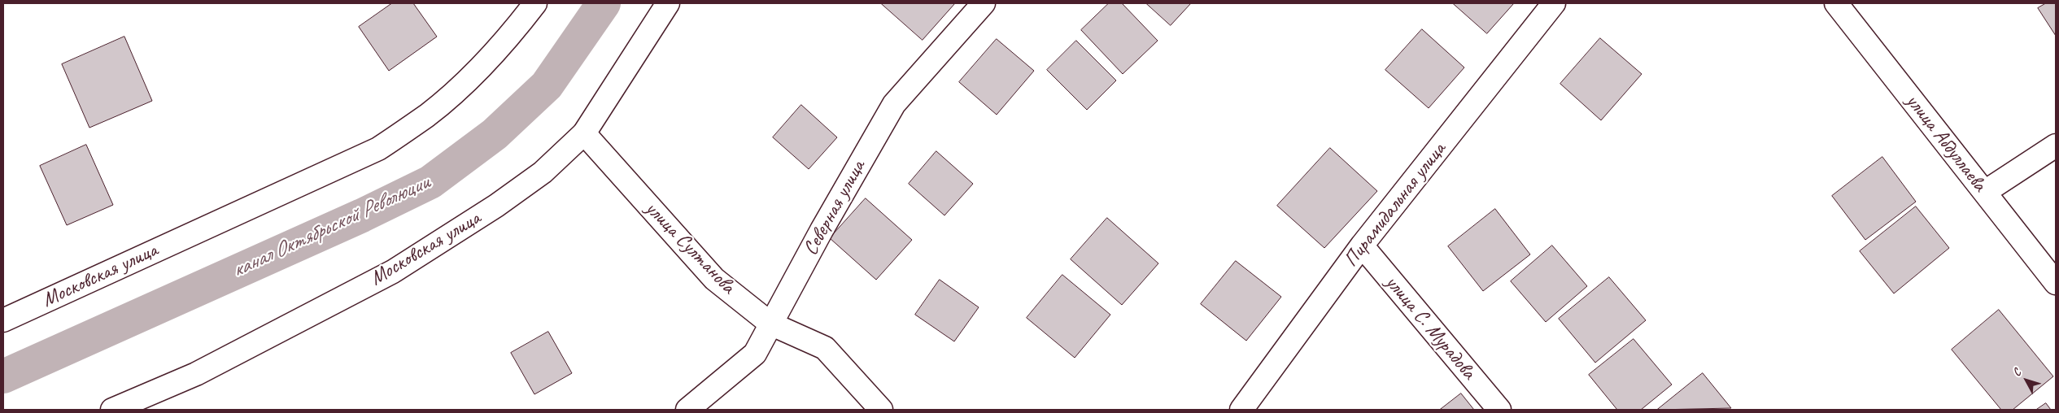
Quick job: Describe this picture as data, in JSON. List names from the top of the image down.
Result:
{
  "streets": {
    "street": [
      "улица Абдуллаева",
      "Пирамидальная улица",
      "Северная улица",
      "улица Султанова",
      "Московская улица",
      "улица С. Мурадова"
    ]
  },
  "crossings": [
    ["Пирамидальная улица", "улица С. Мурадова"],
    ["Северная улица", "улица Султанова"],
    ["улица Султанова", "Московская улица"]
  ],
  "water": ["канал Октябрьской Революции"],
  "north": "top left"
}
